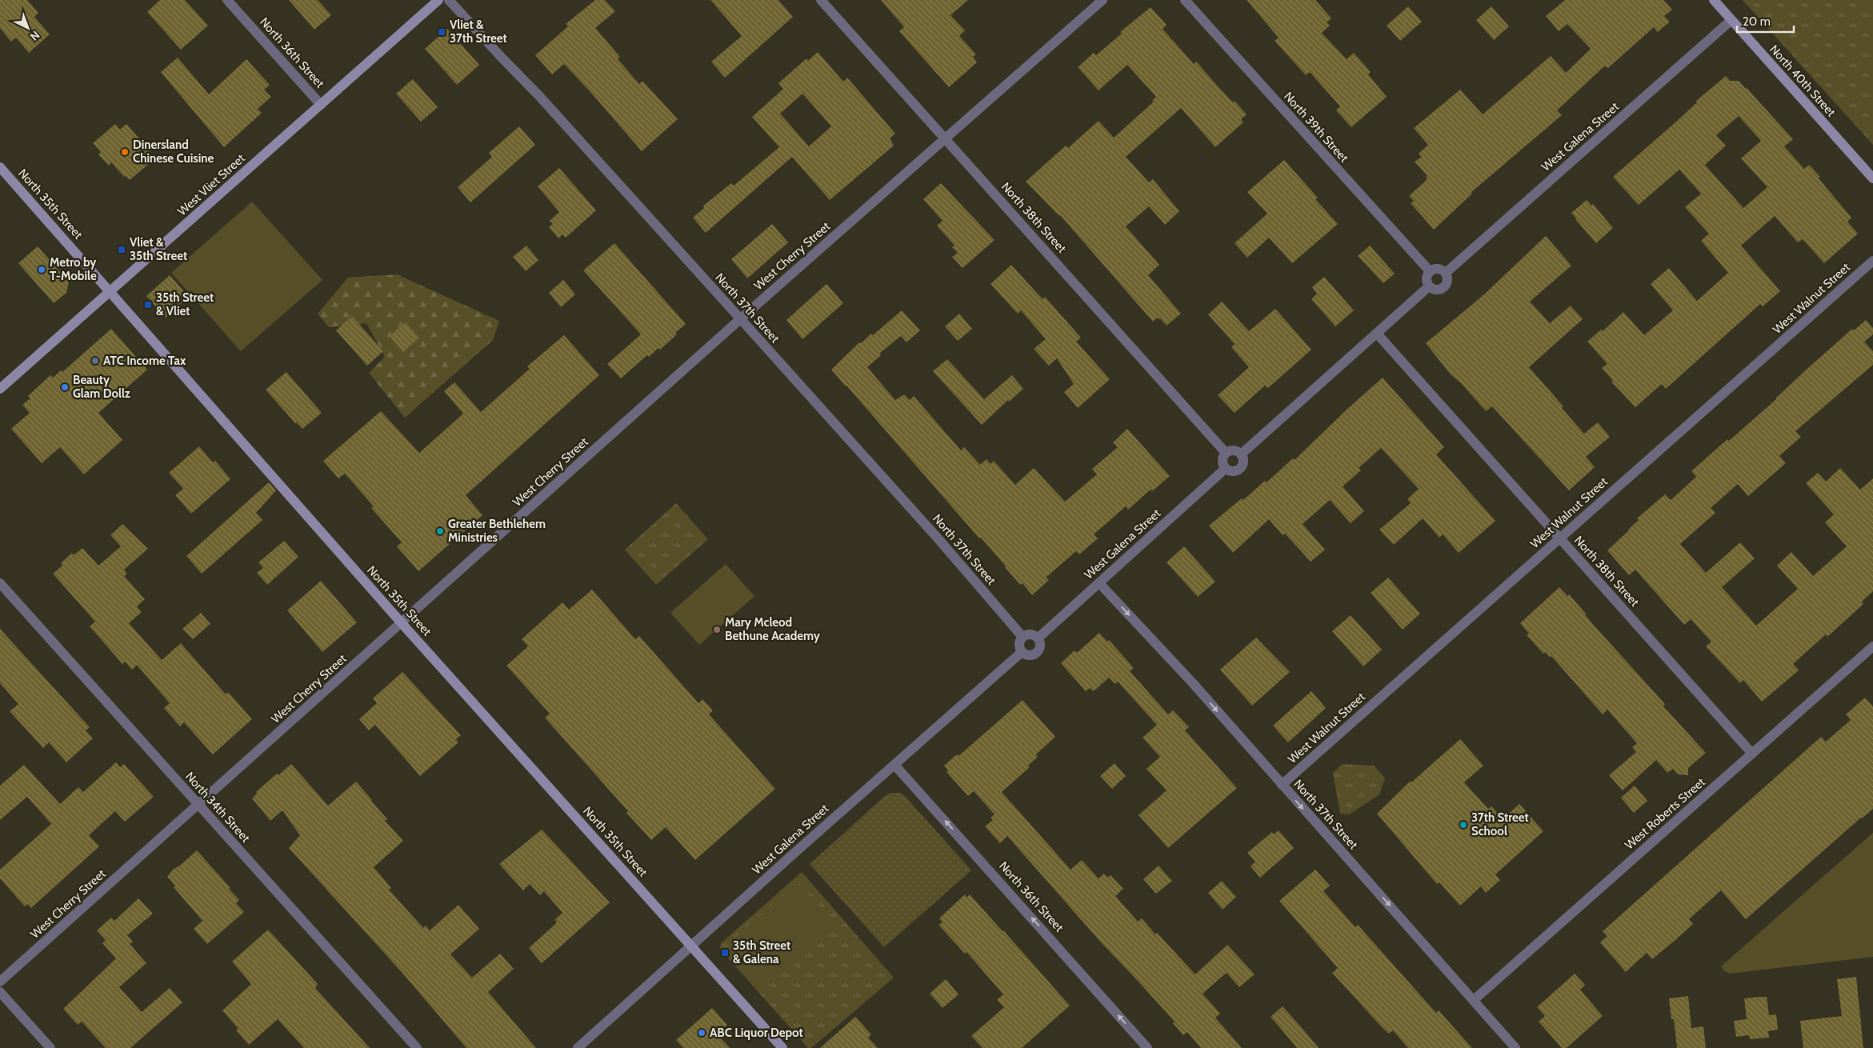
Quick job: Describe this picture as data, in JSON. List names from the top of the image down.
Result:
{
  "streets": {
    "main road": ["North 40th Street", "West Vliet Street", "North 35th Street"],
    "street": [
      "North 36th Street",
      "North 39th Street",
      "West Galena Street",
      "North 38th Street",
      "West Cherry Street",
      "West Walnut Street",
      "North 37th Street",
      "North 34th Street",
      "West Roberts Street"
    ]
  },
  "crossings": [
    ["North 36th Street", "West Galena Street"],
    ["North 36th Street", "West Vliet Street"],
    ["North 40th Street", "West Galena Street"],
    ["North 39th Street", "West Galena Street"],
    ["West Galena Street", "North 35th Street"],
    ["West Galena Street", "North 38th Street"],
    ["West Galena Street", "North 37th Street"],
    ["West Vliet Street", "North 35th Street"],
    ["North 35th Street", "West Cherry Street"],
    ["North 38th Street", "West Cherry Street"],
    ["North 38th Street", "West Walnut Street"],
    ["North 38th Street", "West Roberts Street"],
    ["West Cherry Street", "North 37th Street"],
    ["West Cherry Street", "North 34th Street"],
    ["West Walnut Street", "North 37th Street"],
    ["North 37th Street", "West Roberts Street"]
  ],
  "one_way": ["North 36th Street", "North 37th Street"],
  "places": {
    "transit": [
      "Vliet & 37th Street",
      "Vliet & 35th Street",
      "35th Street & Vliet",
      "35th Street & Galena"
    ],
    "other": [
      "Dinersland Chinese Cuisine",
      "Metro by T-Mobile",
      "ATC Income Tax",
      "Beauty Glam Dollz",
      "Greater Bethlehem Ministries",
      "Mary Mcleod Bethune Academy",
      "37th Street School",
      "ABC Liquor Depot"
    ]
  },
  "scale_bar": "20 m",
  "north": "bottom right"
}
